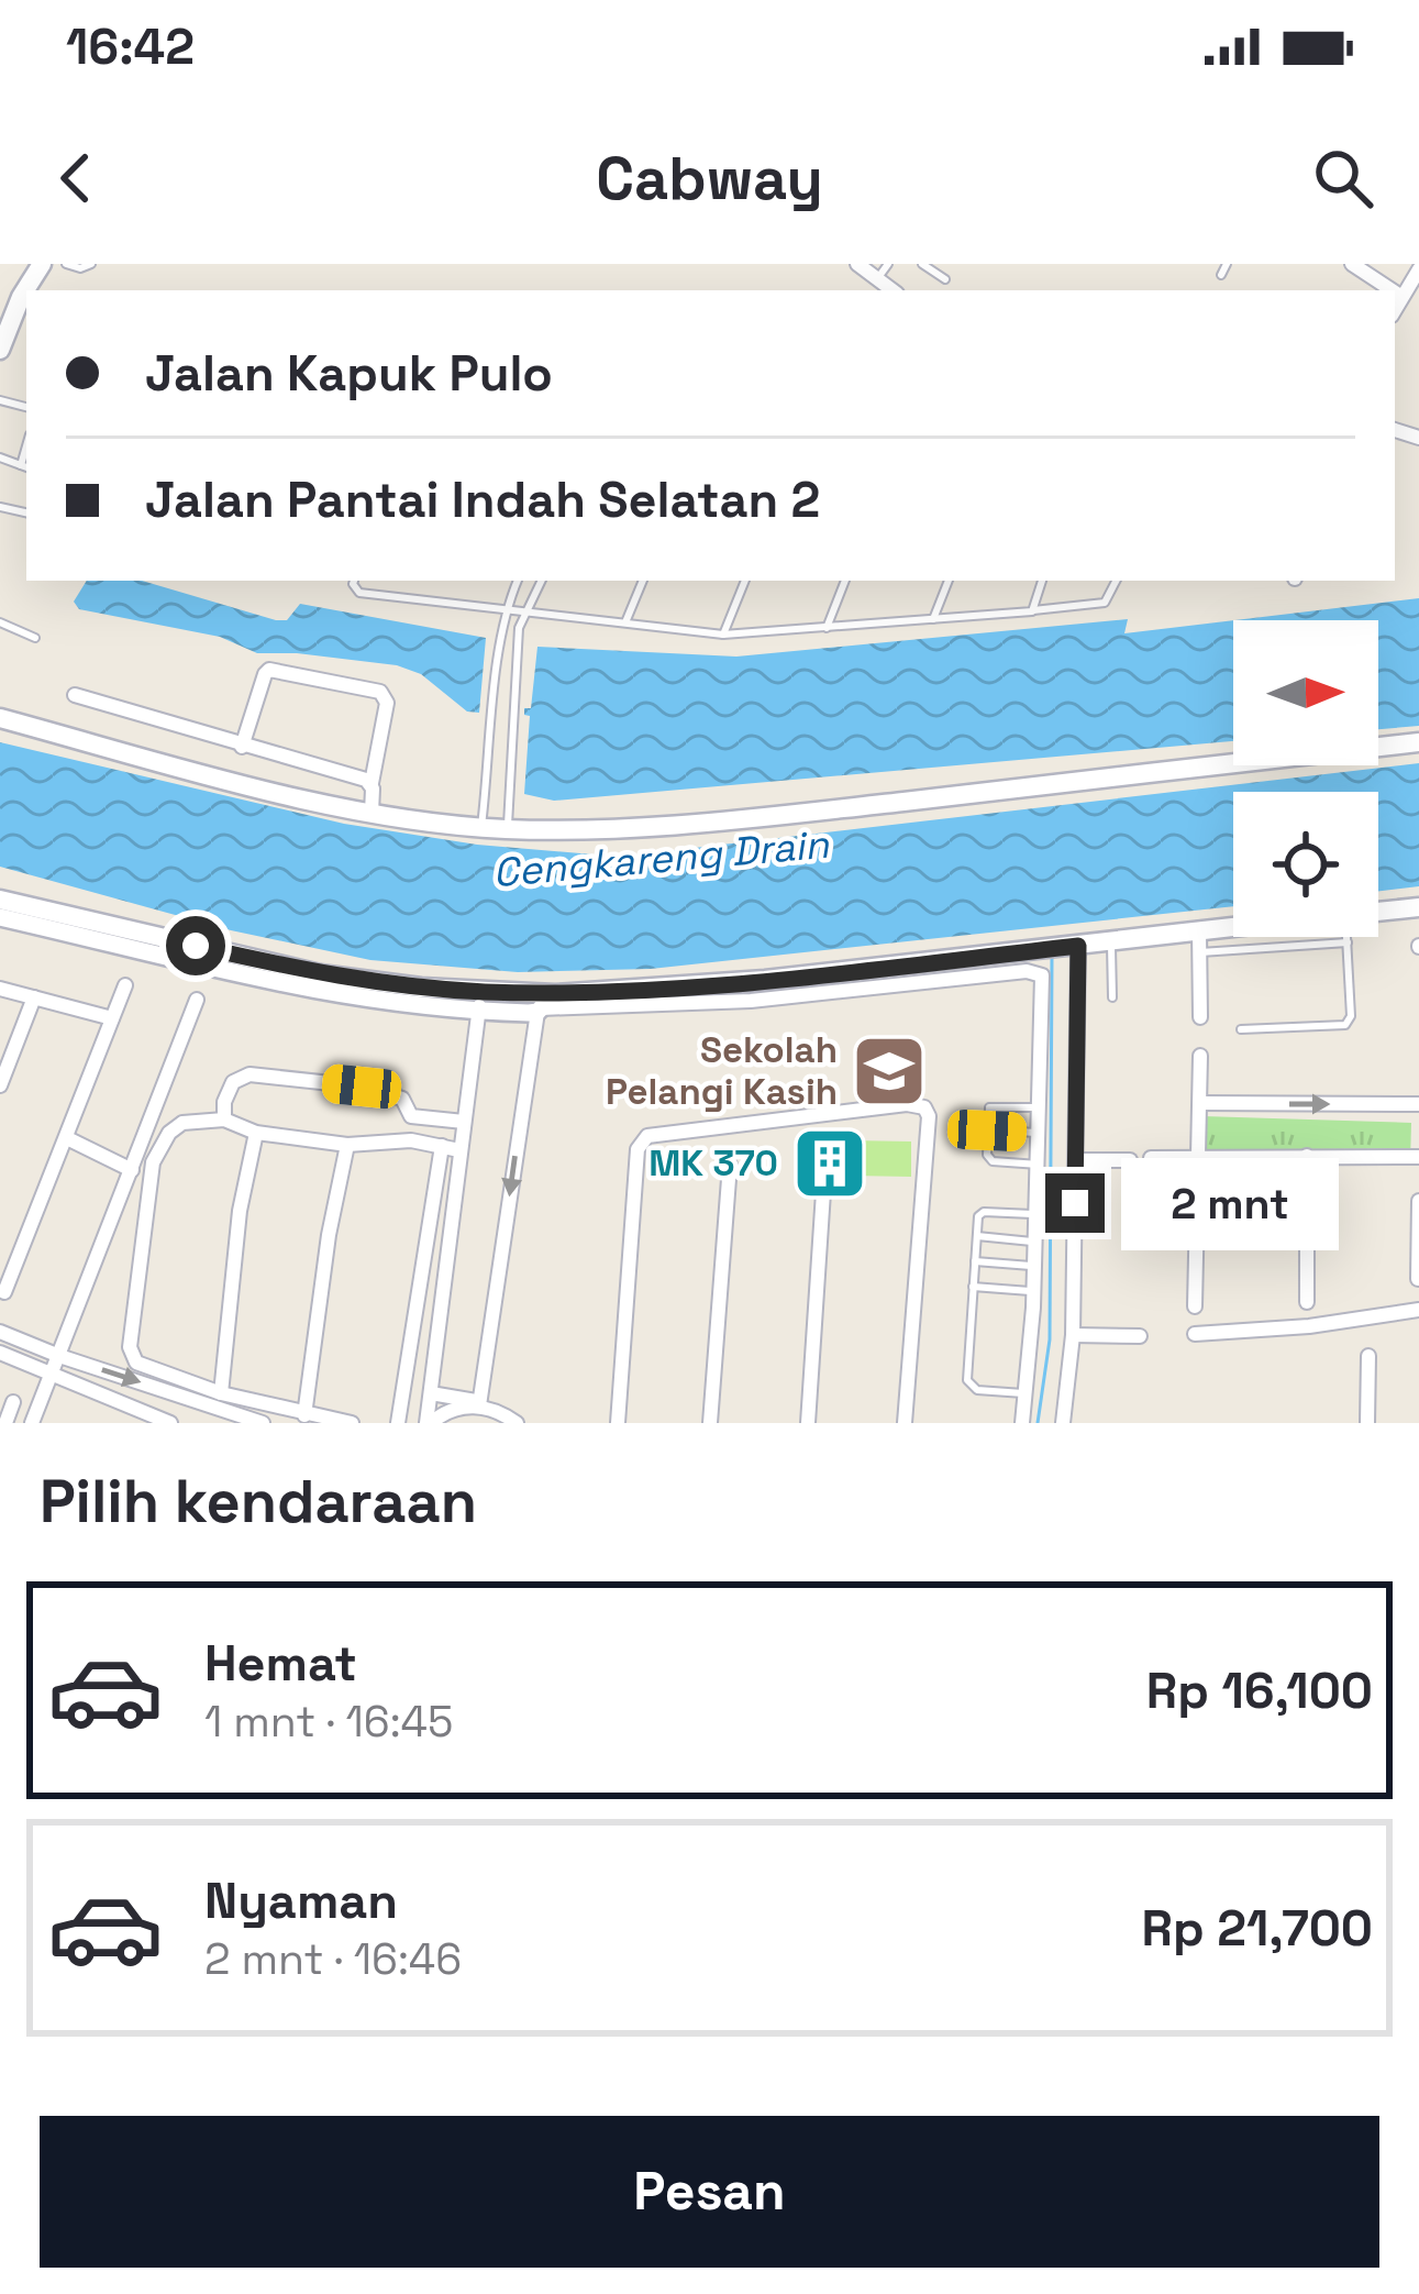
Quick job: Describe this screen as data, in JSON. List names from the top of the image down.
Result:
{
  "water": ["Cengkareng Drain"],
  "places": {
    "school or university": ["Sekolah Pelangi Kasih"],
    "building": ["MK 370"]
  },
  "north": "right",
  "page": {
    "status": "16:42",
    "header": "Cabway",
    "banner": ["Jalan Kapuk Pulo", "Jalan Pantai Indah Selatan 2"],
    "bubble": "2 mnt",
    "heading": "Pilih kendaraan",
    "list": [
      {
        "name": "Hemat",
        "note": "1 mnt · 16:45",
        "value": "Rp 16,100"
      },
      {
        "name": "Nyaman",
        "note": "2 mnt · 16:46",
        "value": "Rp 21,700"
      }
    ],
    "buttons": "Pesan"
  }
}
